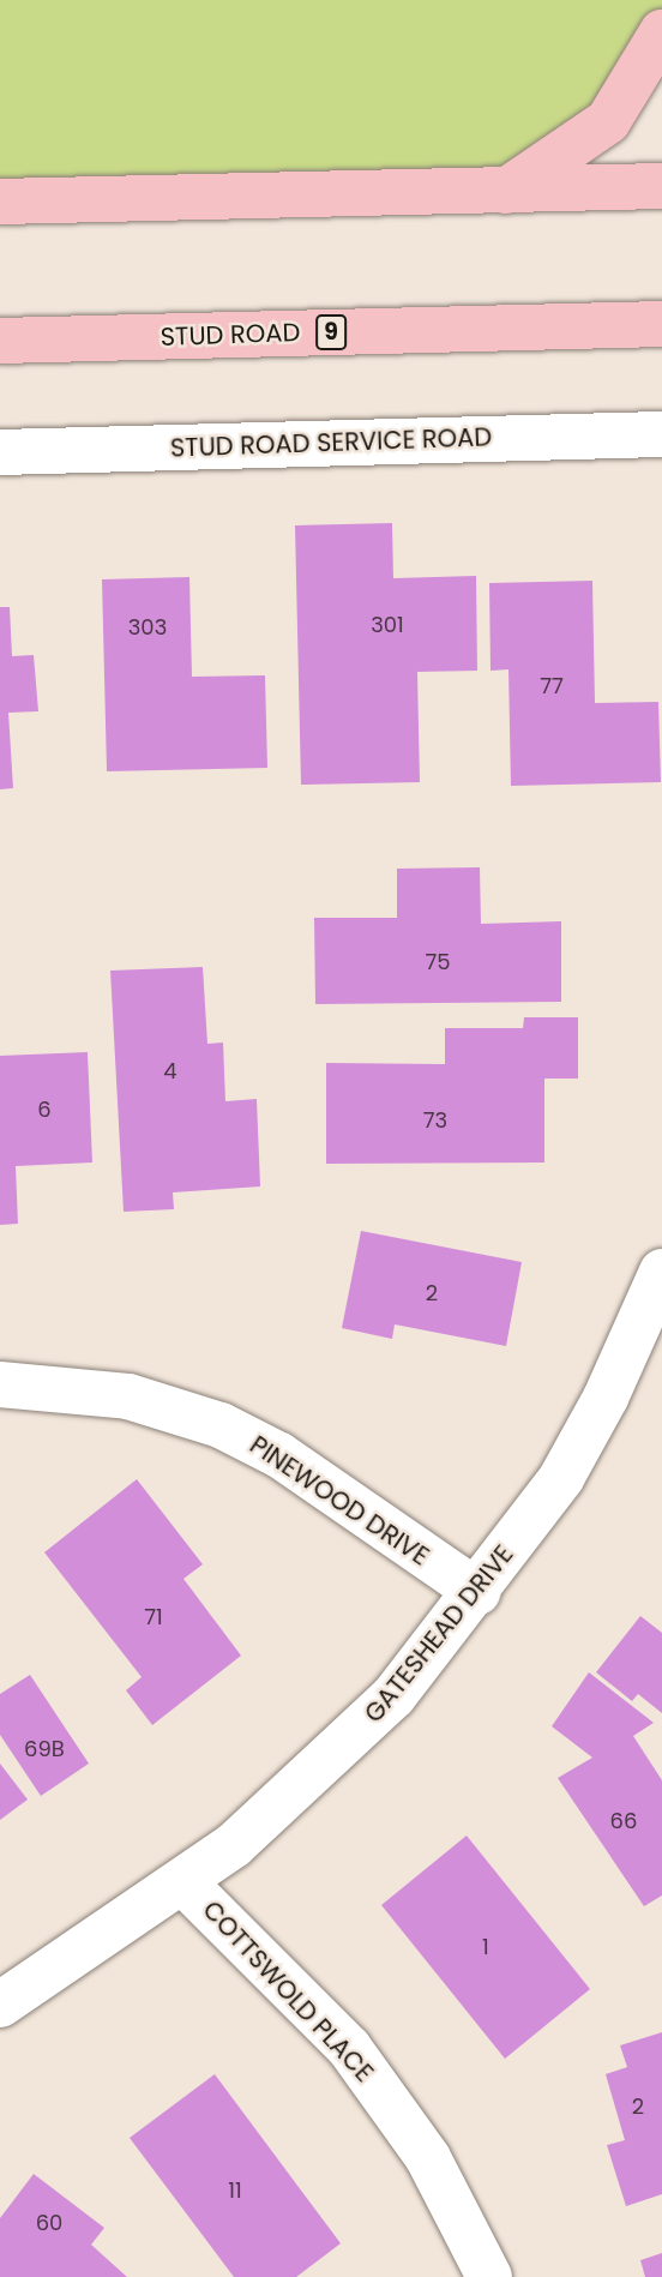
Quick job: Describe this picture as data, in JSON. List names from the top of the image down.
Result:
{
  "streets": {
    "main road": ["9", "STUD ROAD"],
    "street": [
      "STUD ROAD SERVICE ROAD",
      "PINEWOOD DRIVE",
      "GATESHEAD DRIVE",
      "COTTSWOLD PLACE"
    ]
  },
  "crossings": [
    ["PINEWOOD DRIVE", "GATESHEAD DRIVE"],
    ["GATESHEAD DRIVE", "COTTSWOLD PLACE"]
  ],
  "house_numbers": [
    "301",
    "303",
    "77",
    "75",
    "4",
    "6",
    "73",
    "2",
    "71",
    "69B",
    "66",
    "1",
    "2",
    "11",
    "60"
  ]
}
